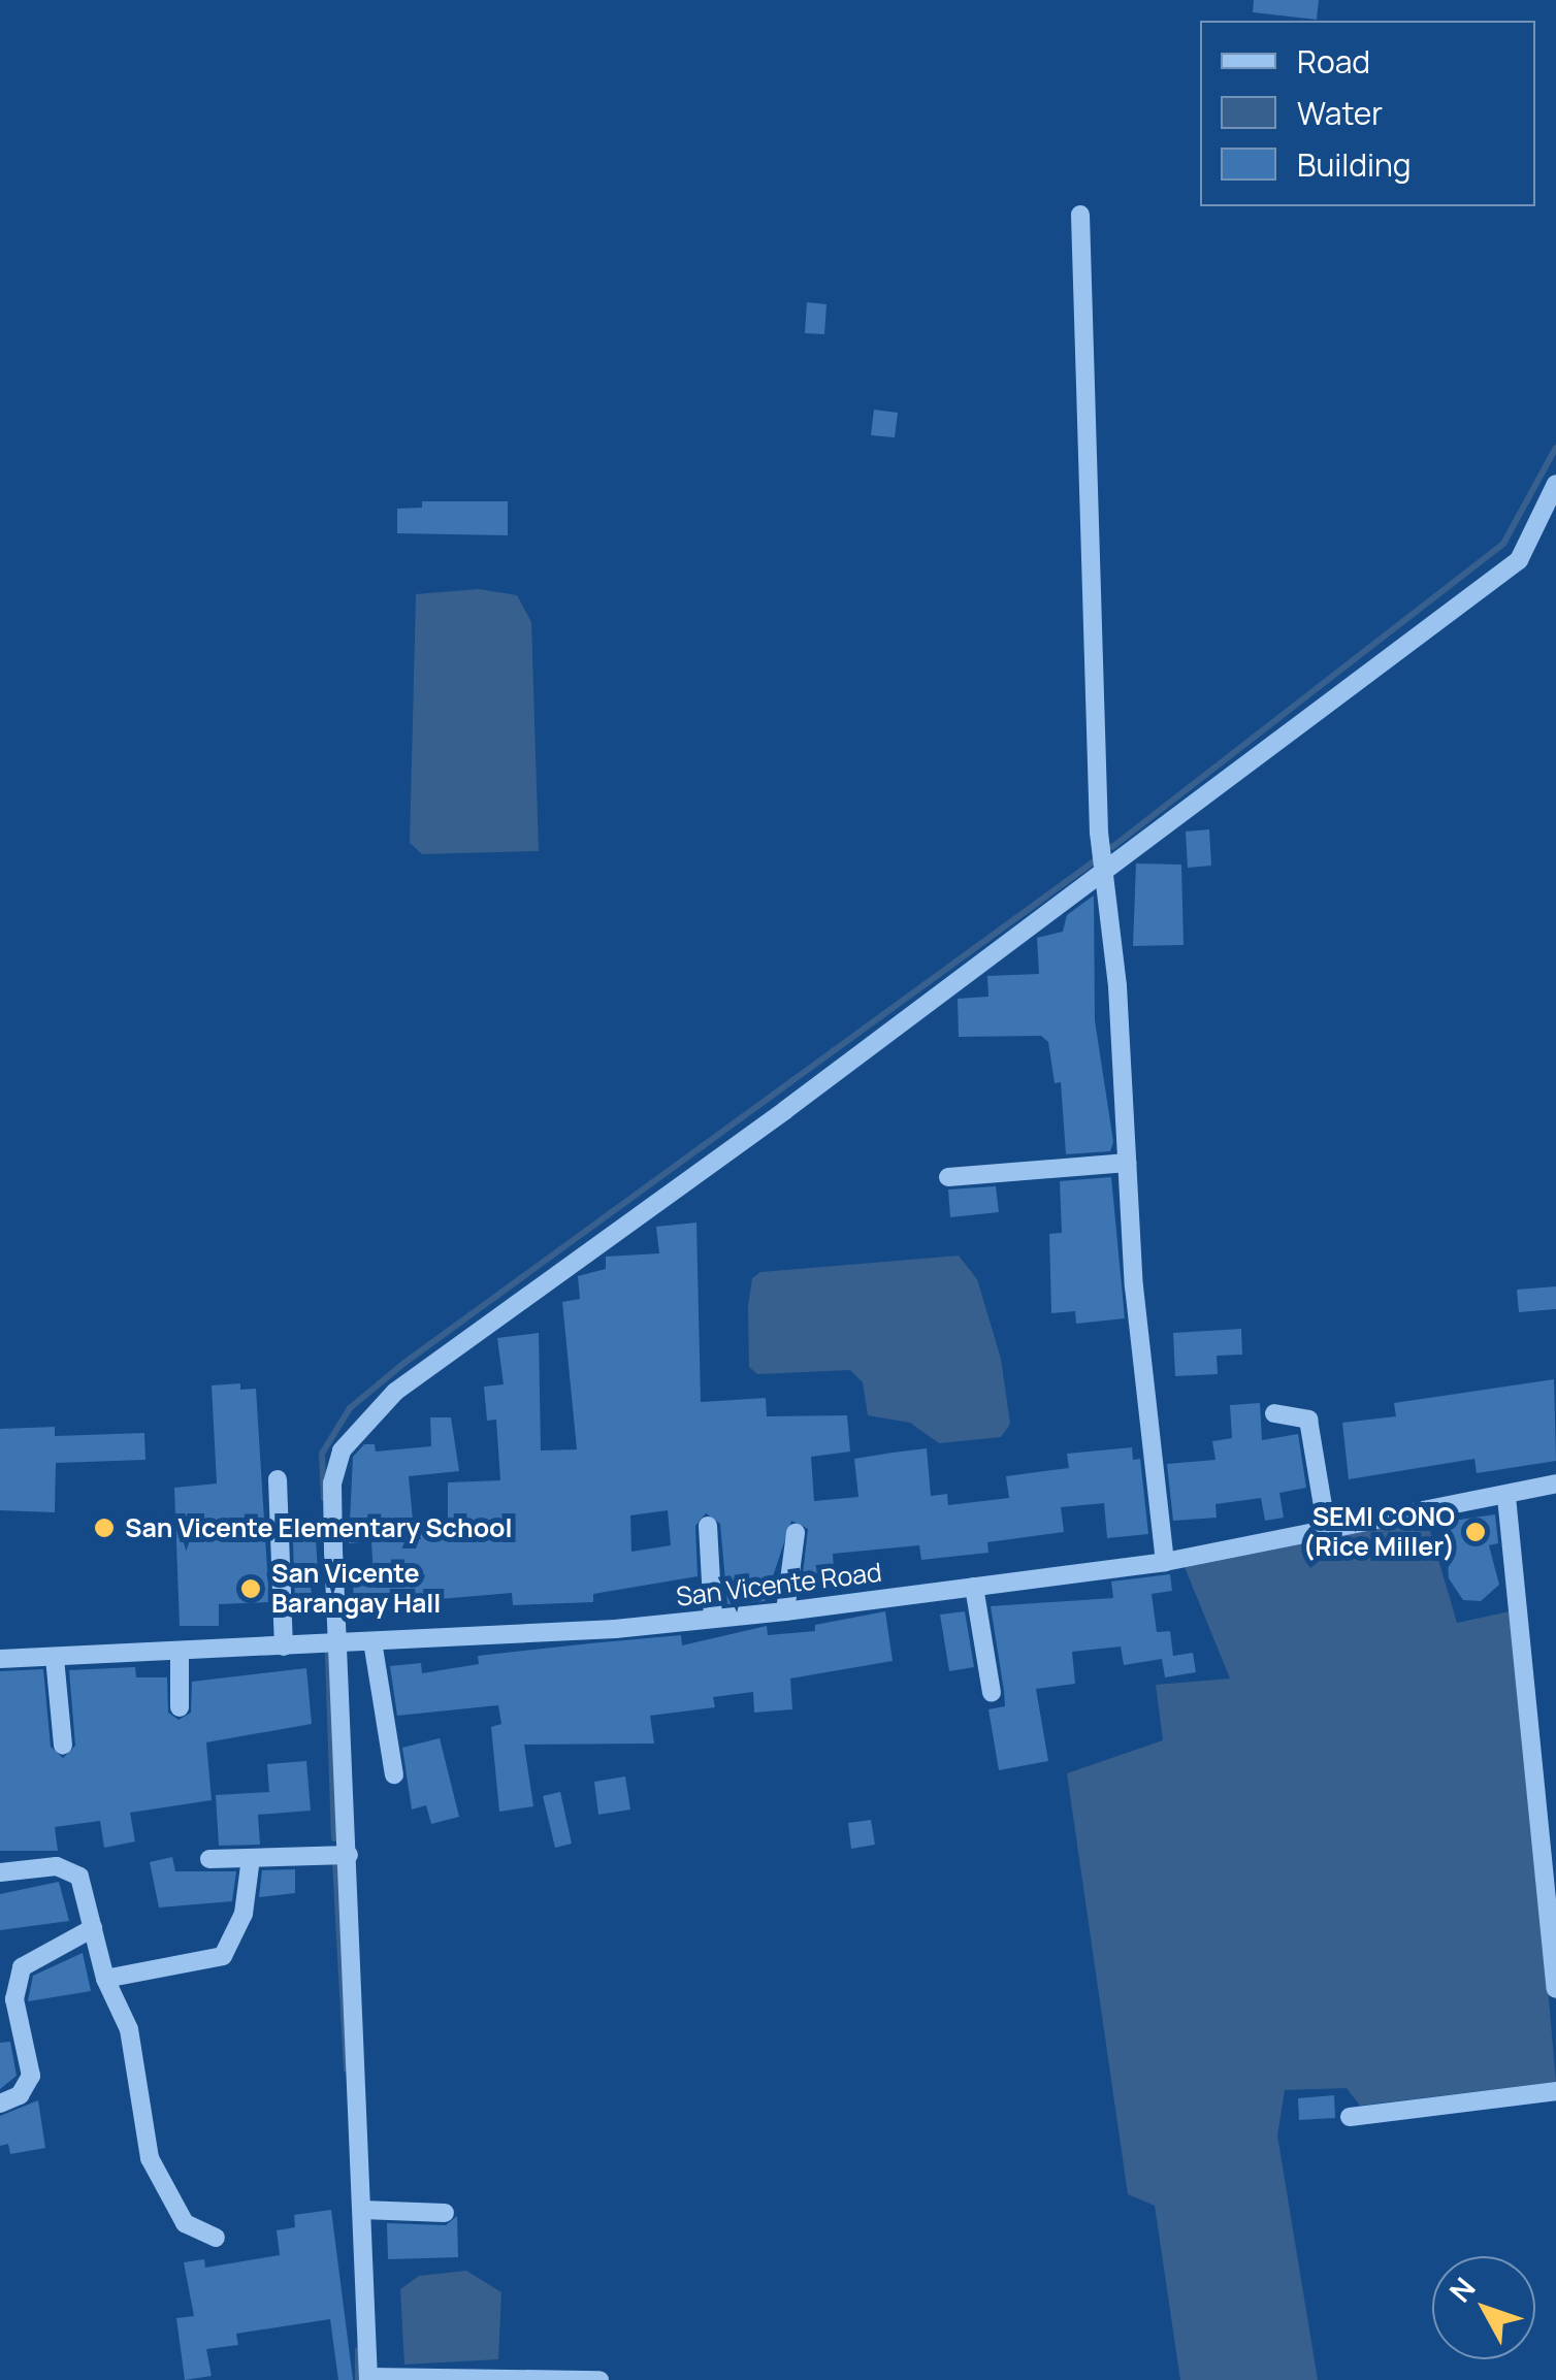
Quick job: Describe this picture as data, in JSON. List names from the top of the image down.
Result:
{
  "streets": {
    "street": ["San Vicente Road"]
  },
  "places": ["San Vicente Elementary School", "SEMI CONO (Rice Miller)", "San Vicente Barangay Hall"],
  "legend": ["Road", "Water", "Building"],
  "north": "top left"
}
